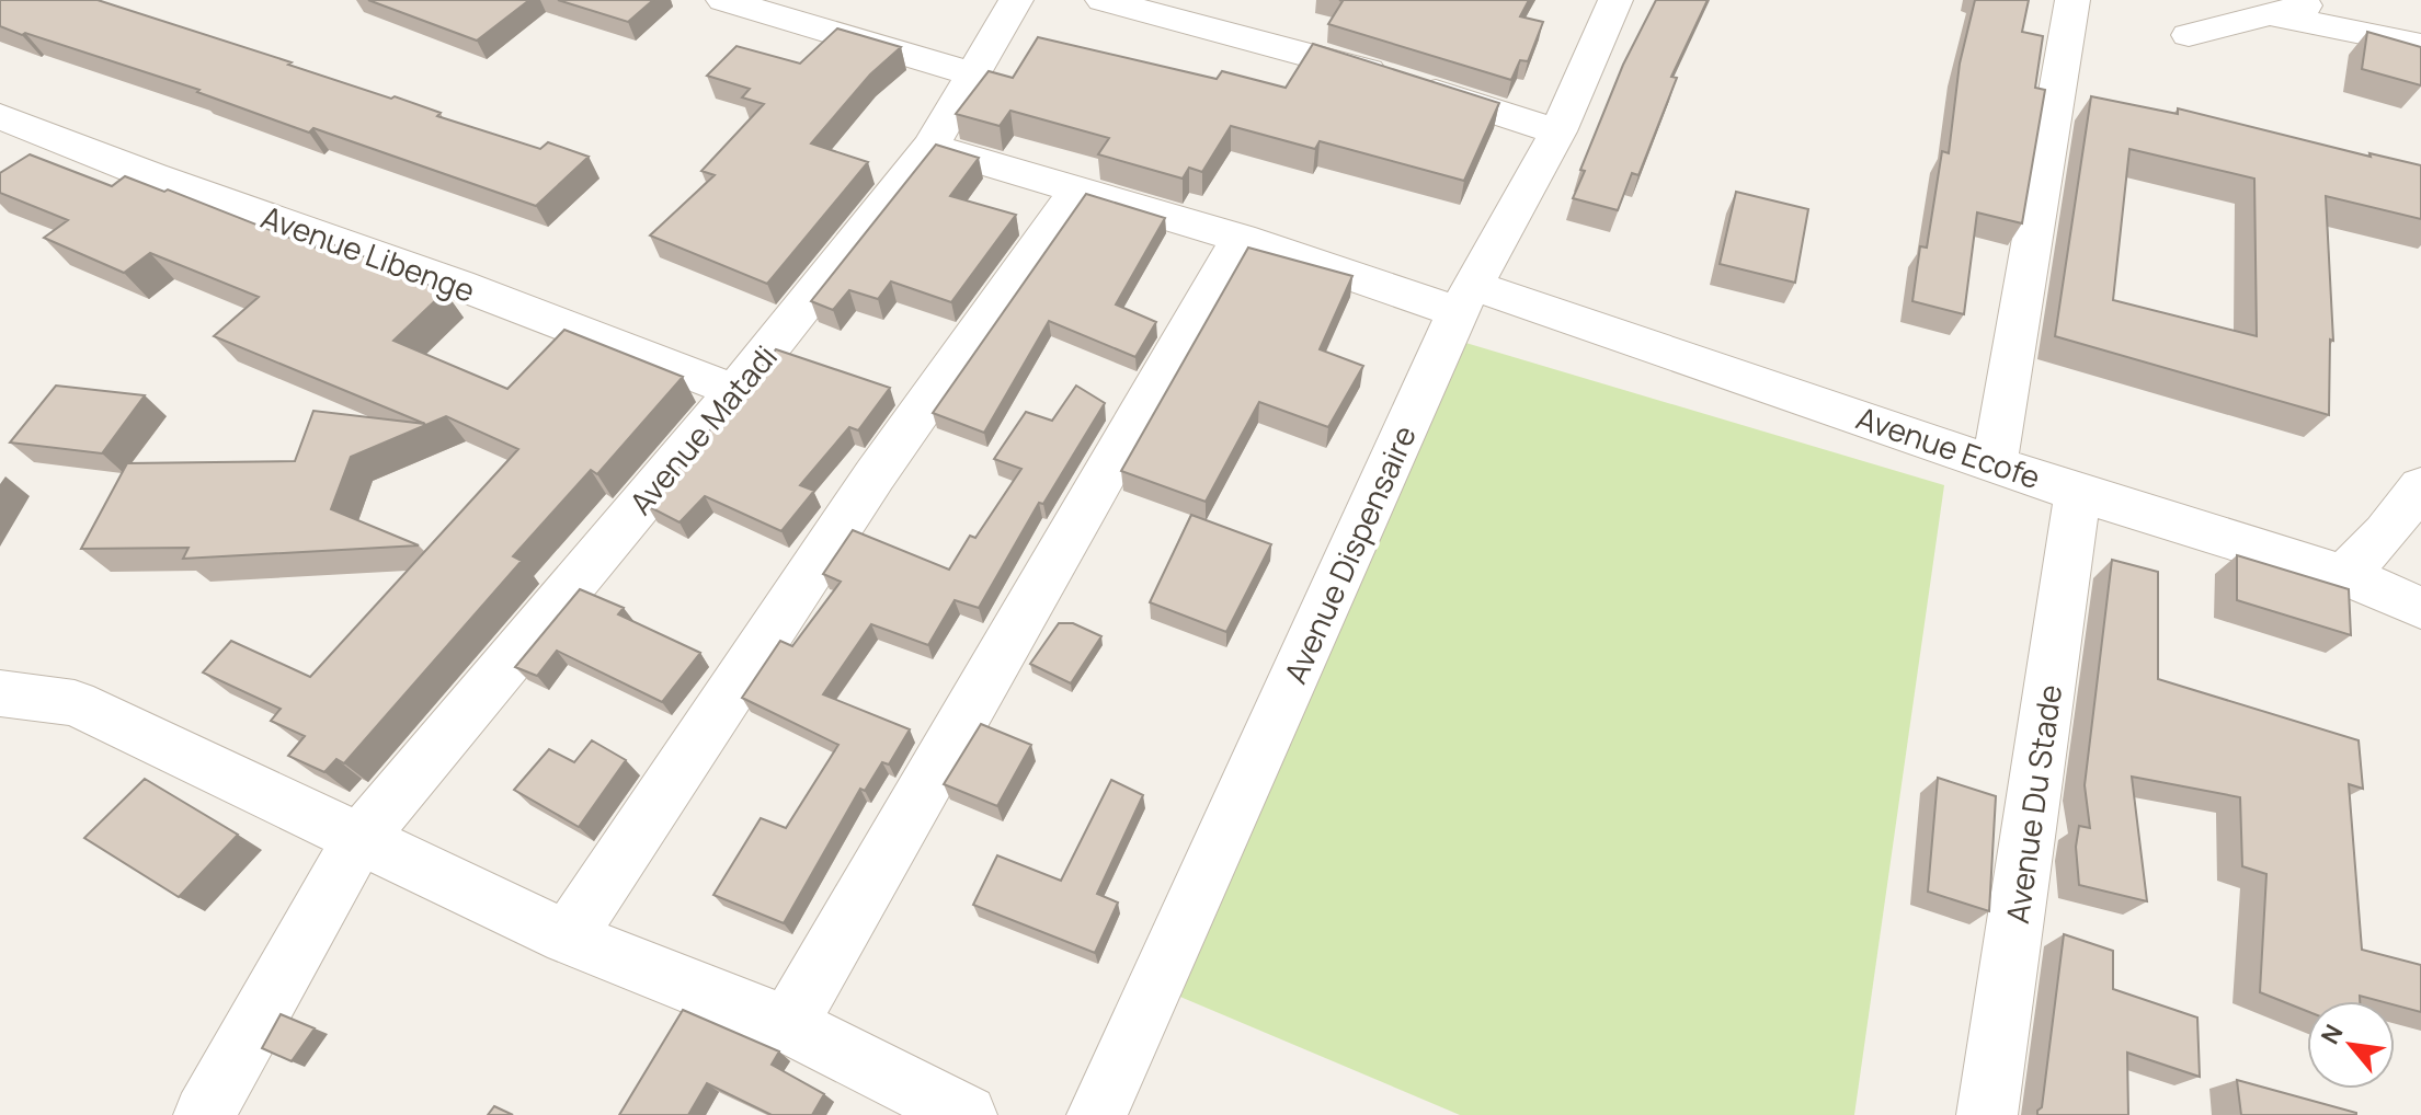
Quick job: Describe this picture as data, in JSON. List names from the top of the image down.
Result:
{
  "streets": {
    "street": [
      "Avenue Libenge",
      "Avenue Matadi",
      "Avenue Ecofe",
      "Avenue Dispensaire",
      "Avenue Du Stade"
    ]
  },
  "crossings": [
    ["Avenue Libenge", "Avenue Matadi"],
    ["Avenue Matadi", "Avenue Ecofe"],
    ["Avenue Ecofe", "Avenue Dispensaire"],
    ["Avenue Ecofe", "Avenue Du Stade"]
  ],
  "north": "top left"
}
